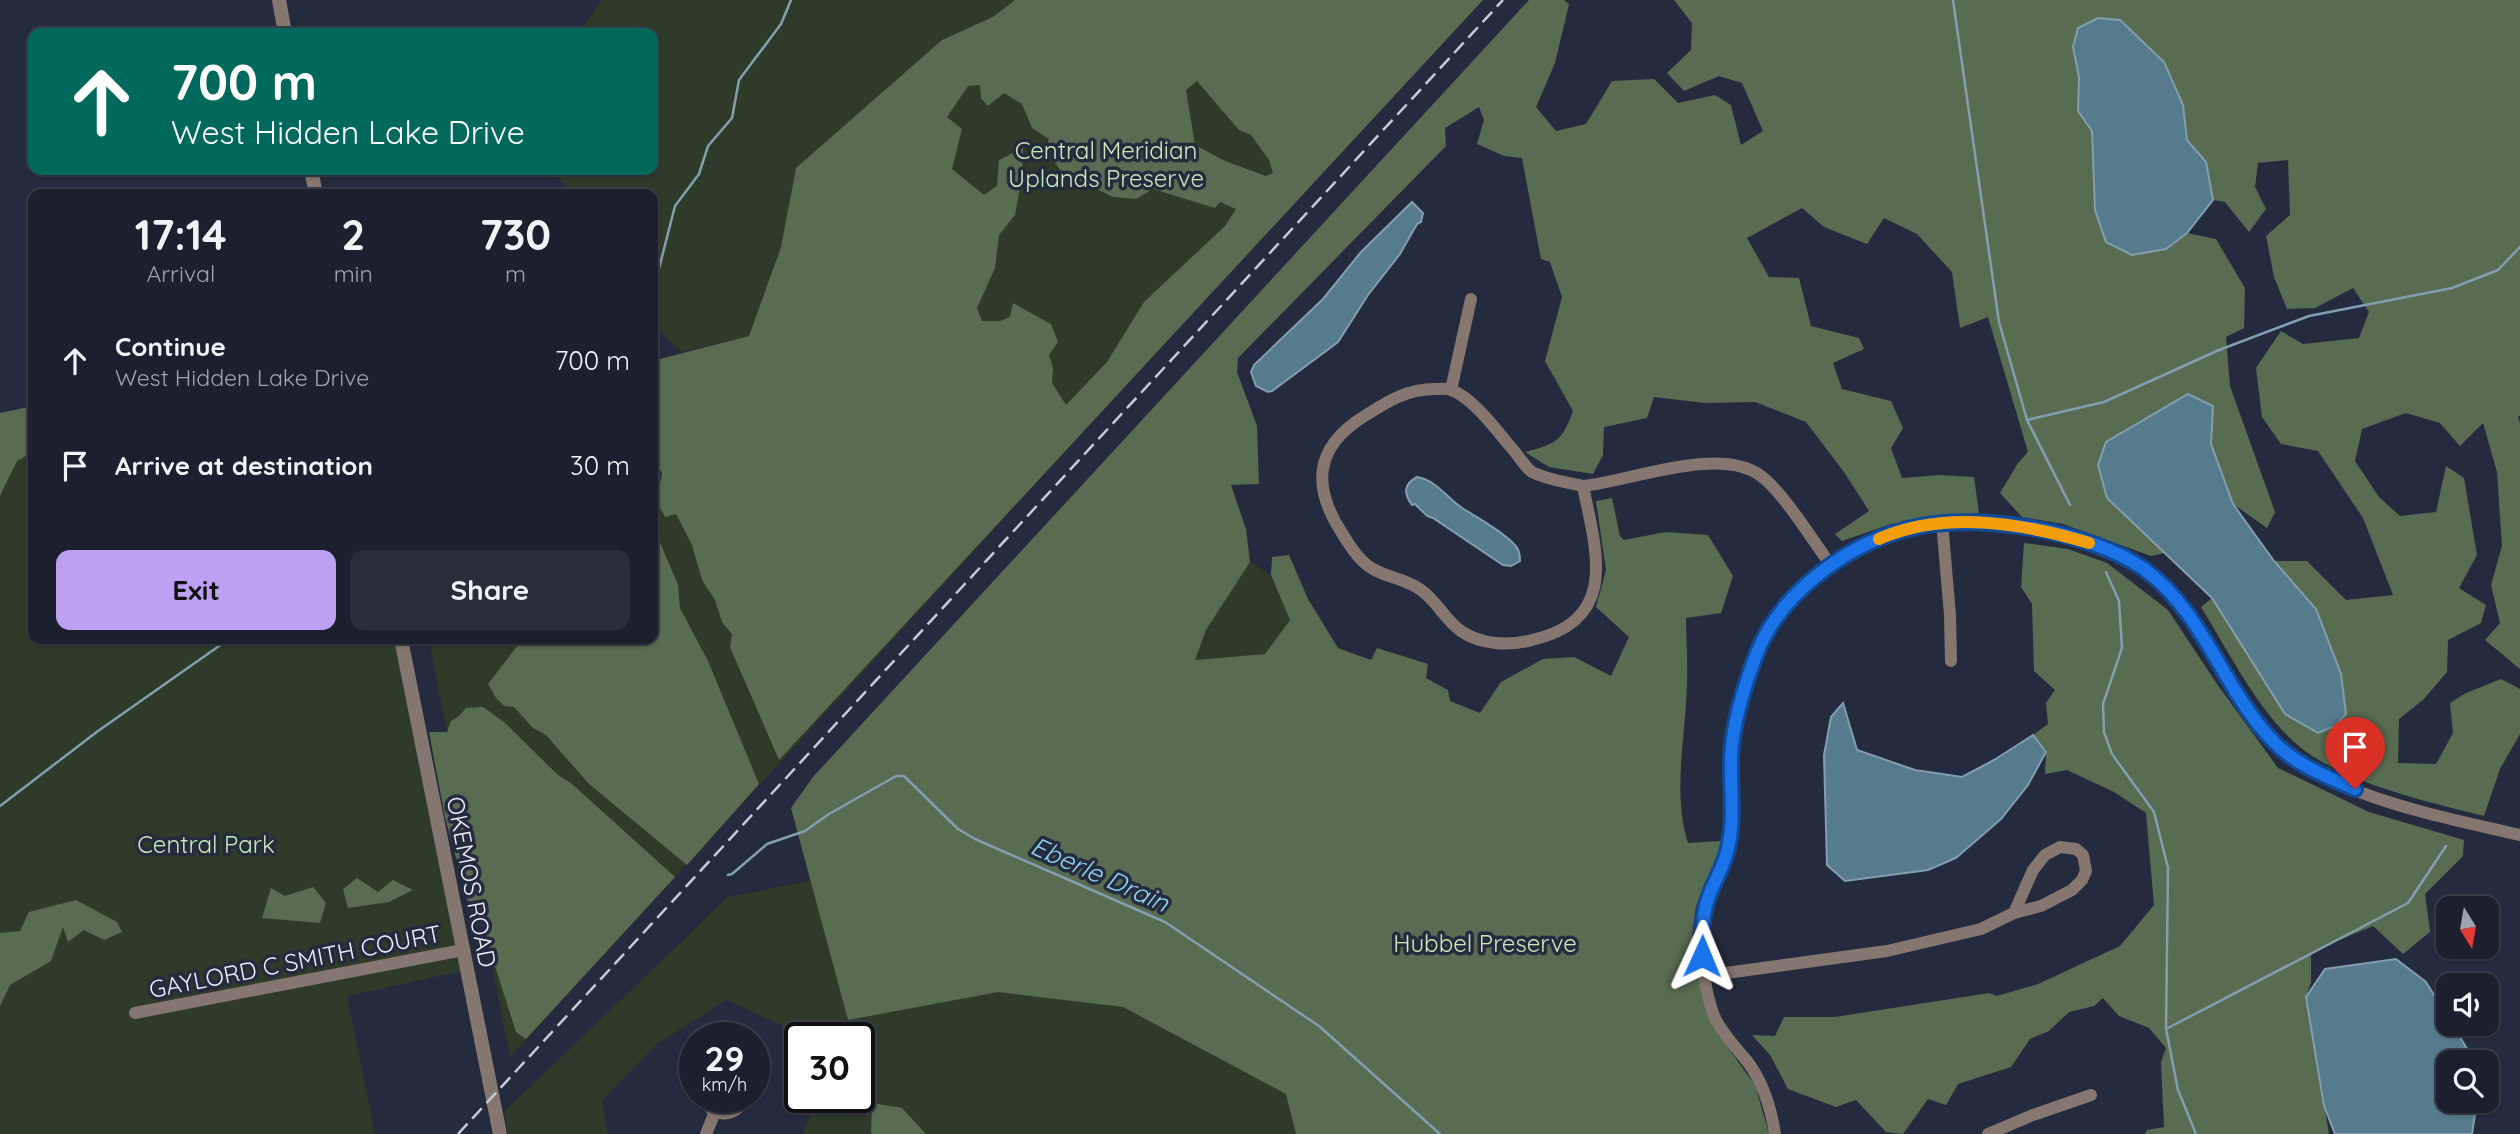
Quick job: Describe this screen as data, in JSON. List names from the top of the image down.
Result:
{
  "streets": {
    "street": ["OKEMOS ROAD", "GAYLORD C SMITH COURT"]
  },
  "crossings": [
    ["OKEMOS ROAD", "GAYLORD C SMITH COURT"]
  ],
  "water": ["Eberle Drain"],
  "parks": ["Central Meridian Uplands Preserve", "Central Park", "Hubbel Preserve"],
  "north": "bottom",
  "page": {
    "turn": ["700 m", "West Hidden Lake Drive"],
    "eta": [
      "17:14",
      "Arrival",
      "2",
      "min",
      "730",
      "m"
    ],
    "list": [
      {
        "name": "Continue",
        "note": "West Hidden Lake Drive",
        "value": "700 m"
      },
      {
        "name": "Arrive at destination",
        "value": "30 m"
      }
    ],
    "buttons": ["Exit", "Share"],
    "speed": "29 km/h",
    "limit": "30"
  }
}
